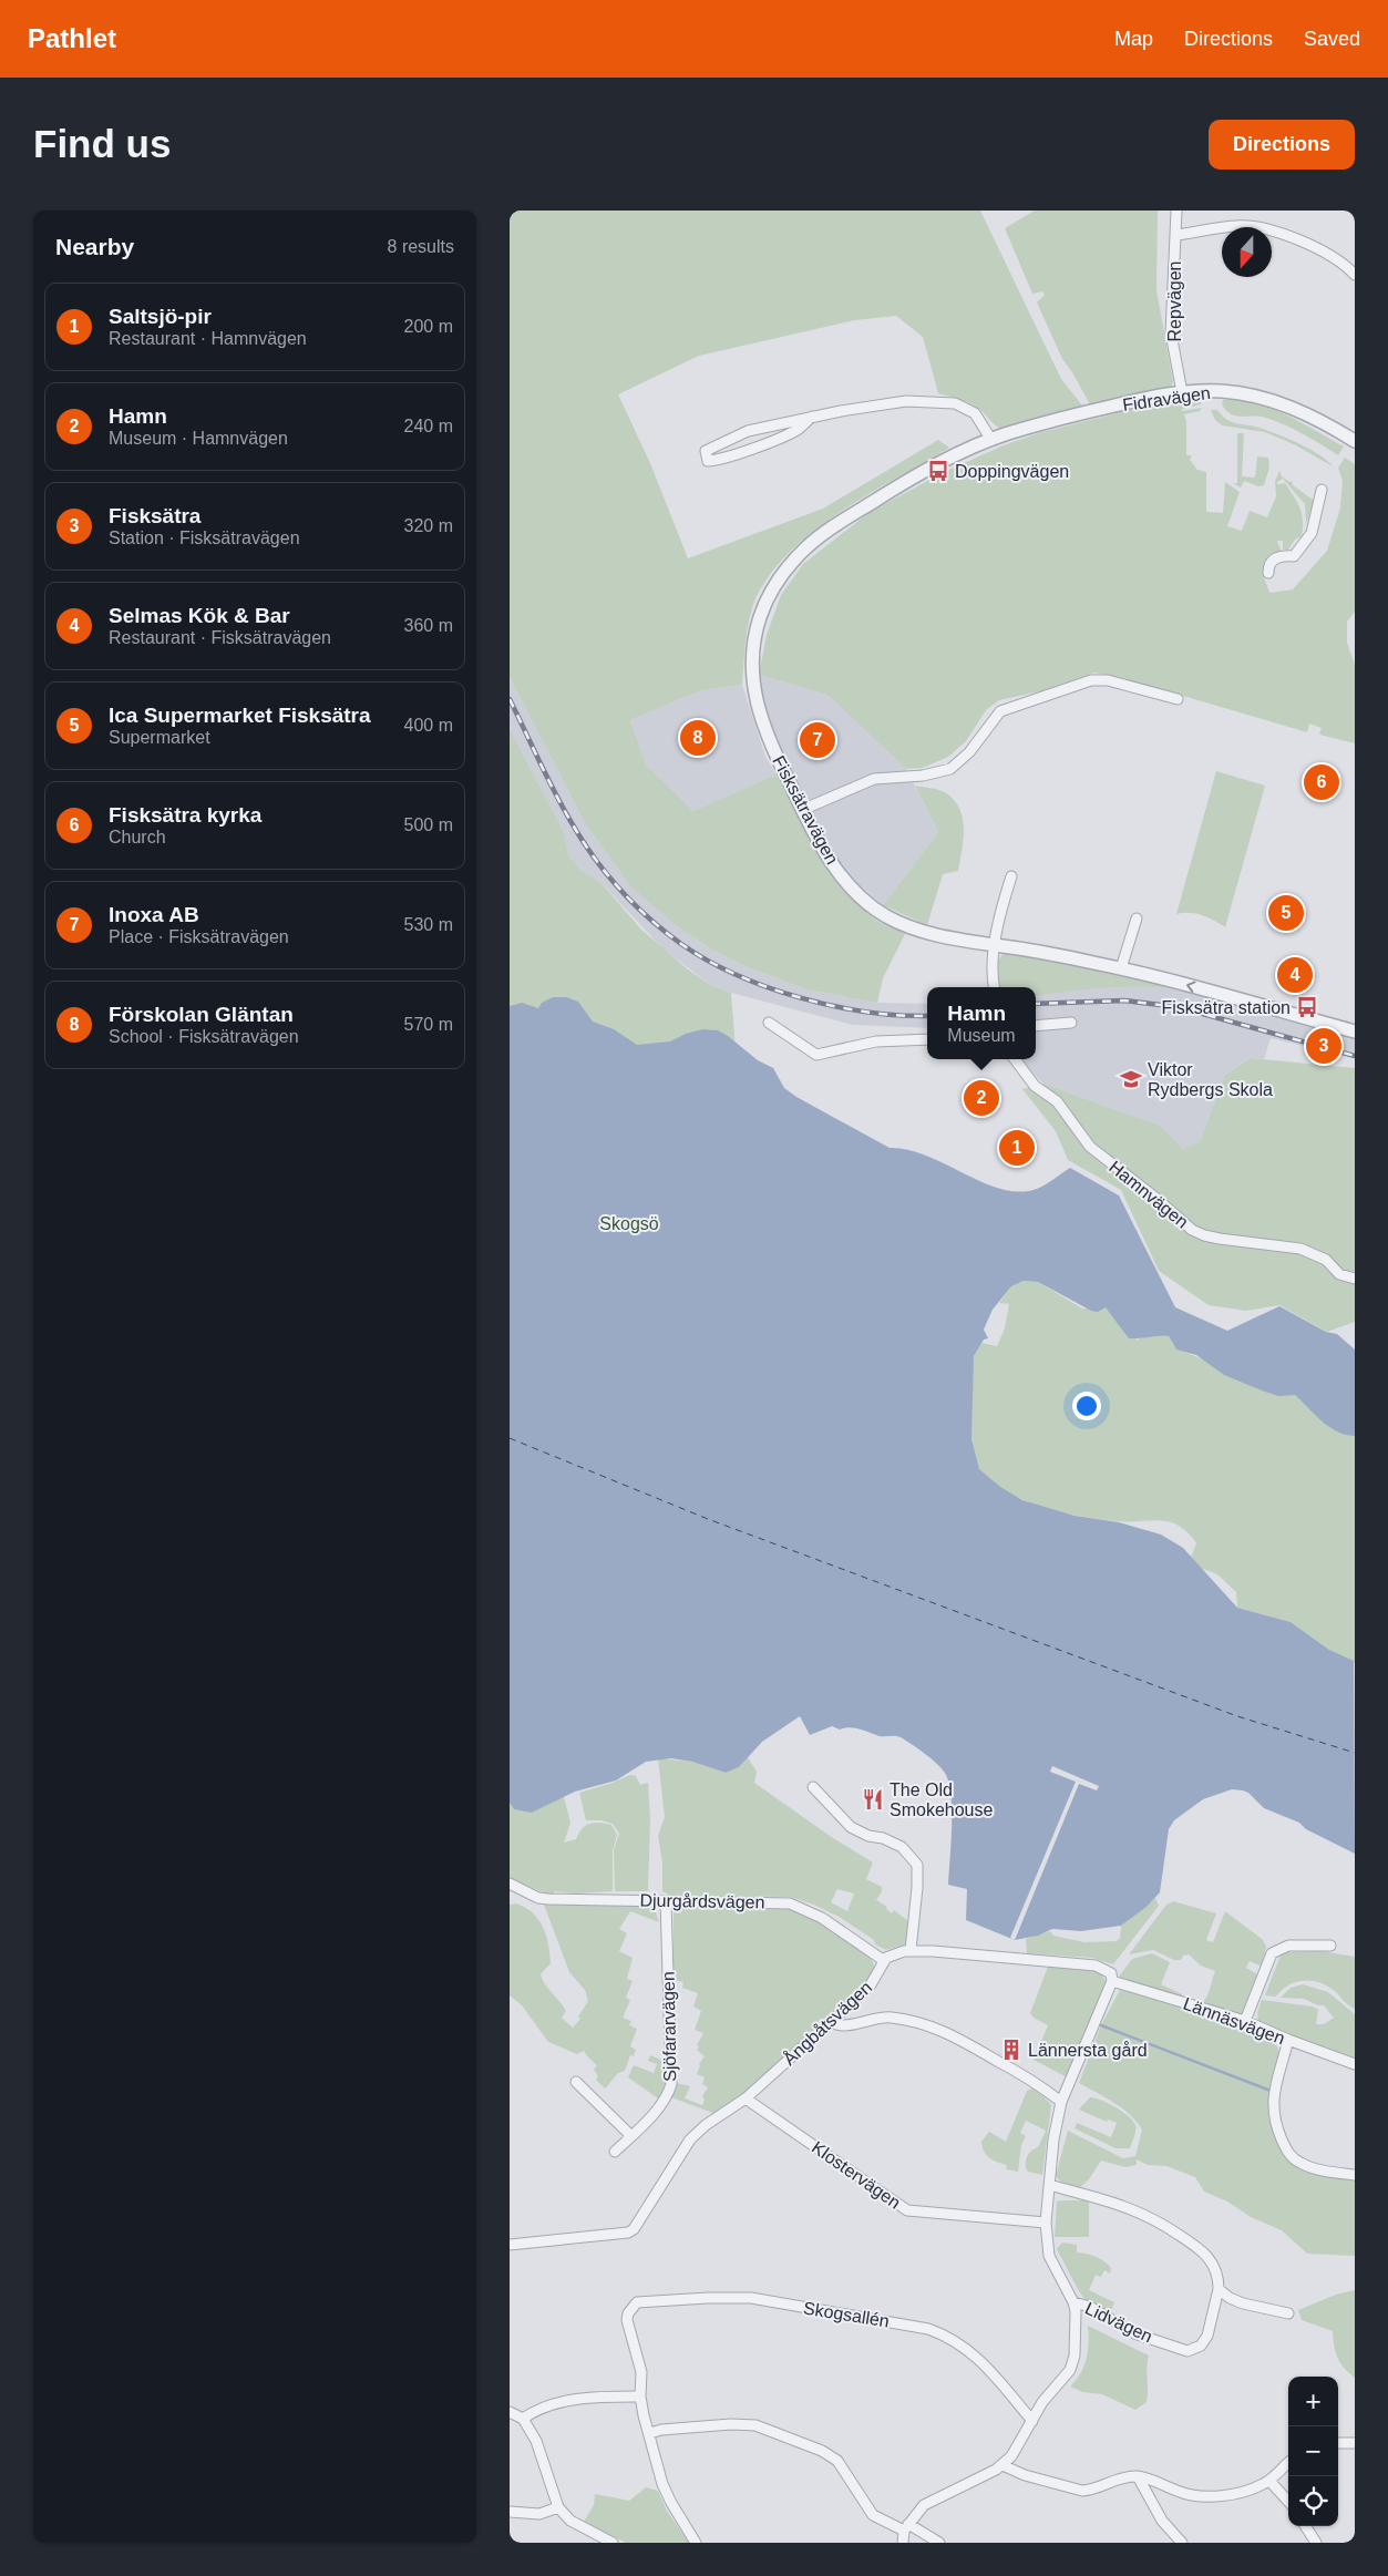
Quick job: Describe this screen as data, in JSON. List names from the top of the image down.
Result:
{
  "streets": {
    "street": [
      "Repvägen",
      "Fidravägen",
      "Fisksätravägen",
      "Hamnvägen",
      "Djurgårdsvägen",
      "Lännäsvägen",
      "Ångbåtsvägen",
      "Sjöfararvägen",
      "Klostervägen",
      "Skogsallén",
      "Lidvägen"
    ]
  },
  "crossings": [
    ["Repvägen", "Fidravägen"],
    ["Fidravägen", "Fisksätravägen"],
    ["Djurgårdsvägen", "Ångbåtsvägen"],
    ["Djurgårdsvägen", "Sjöfararvägen"],
    ["Lännäsvägen", "Ångbåtsvägen"],
    ["Ångbåtsvägen", "Klostervägen"]
  ],
  "parks": ["Skogsö"],
  "places": {
    "bus stop": ["Doppingvägen", "Fisksätra station"],
    "school or university": ["Viktor Rydbergs Skola"],
    "restaurant": ["The Old Smokehouse"],
    "building": ["Lännersta gård"]
  },
  "north": "bottom",
  "page": {
    "header": "Pathlet",
    "nav": ["Map", "Directions", "Saved"],
    "buttons": "Directions",
    "title": "Find us",
    "heading": ["Nearby", "8 results"],
    "list": [
      {
        "mark": "1",
        "name": "Saltsjö-pir",
        "note": "Restaurant · Hamnvägen",
        "value": "200 m"
      },
      {
        "mark": "2",
        "name": "Hamn",
        "note": "Museum · Hamnvägen",
        "value": "240 m"
      },
      {
        "mark": "3",
        "name": "Fisksätra",
        "note": "Station · Fisksätravägen",
        "value": "320 m"
      },
      {
        "mark": "4",
        "name": "Selmas Kök & Bar",
        "note": "Restaurant · Fisksätravägen",
        "value": "360 m"
      },
      {
        "mark": "5",
        "name": "Ica Supermarket Fisksätra",
        "note": "Supermarket",
        "value": "400 m"
      },
      {
        "mark": "6",
        "name": "Fisksätra kyrka",
        "note": "Church",
        "value": "500 m"
      },
      {
        "mark": "7",
        "name": "Inoxa AB",
        "note": "Place · Fisksätravägen",
        "value": "530 m"
      },
      {
        "mark": "8",
        "name": "Förskolan Gläntan",
        "note": "School · Fisksätravägen",
        "value": "570 m"
      }
    ],
    "pins": [
      "8",
      "7",
      "6",
      "5",
      "4",
      "3",
      "2",
      "1"
    ],
    "popup": ["Hamn", "Museum"],
    "map_buttons": ["+", "−"]
  }
}
